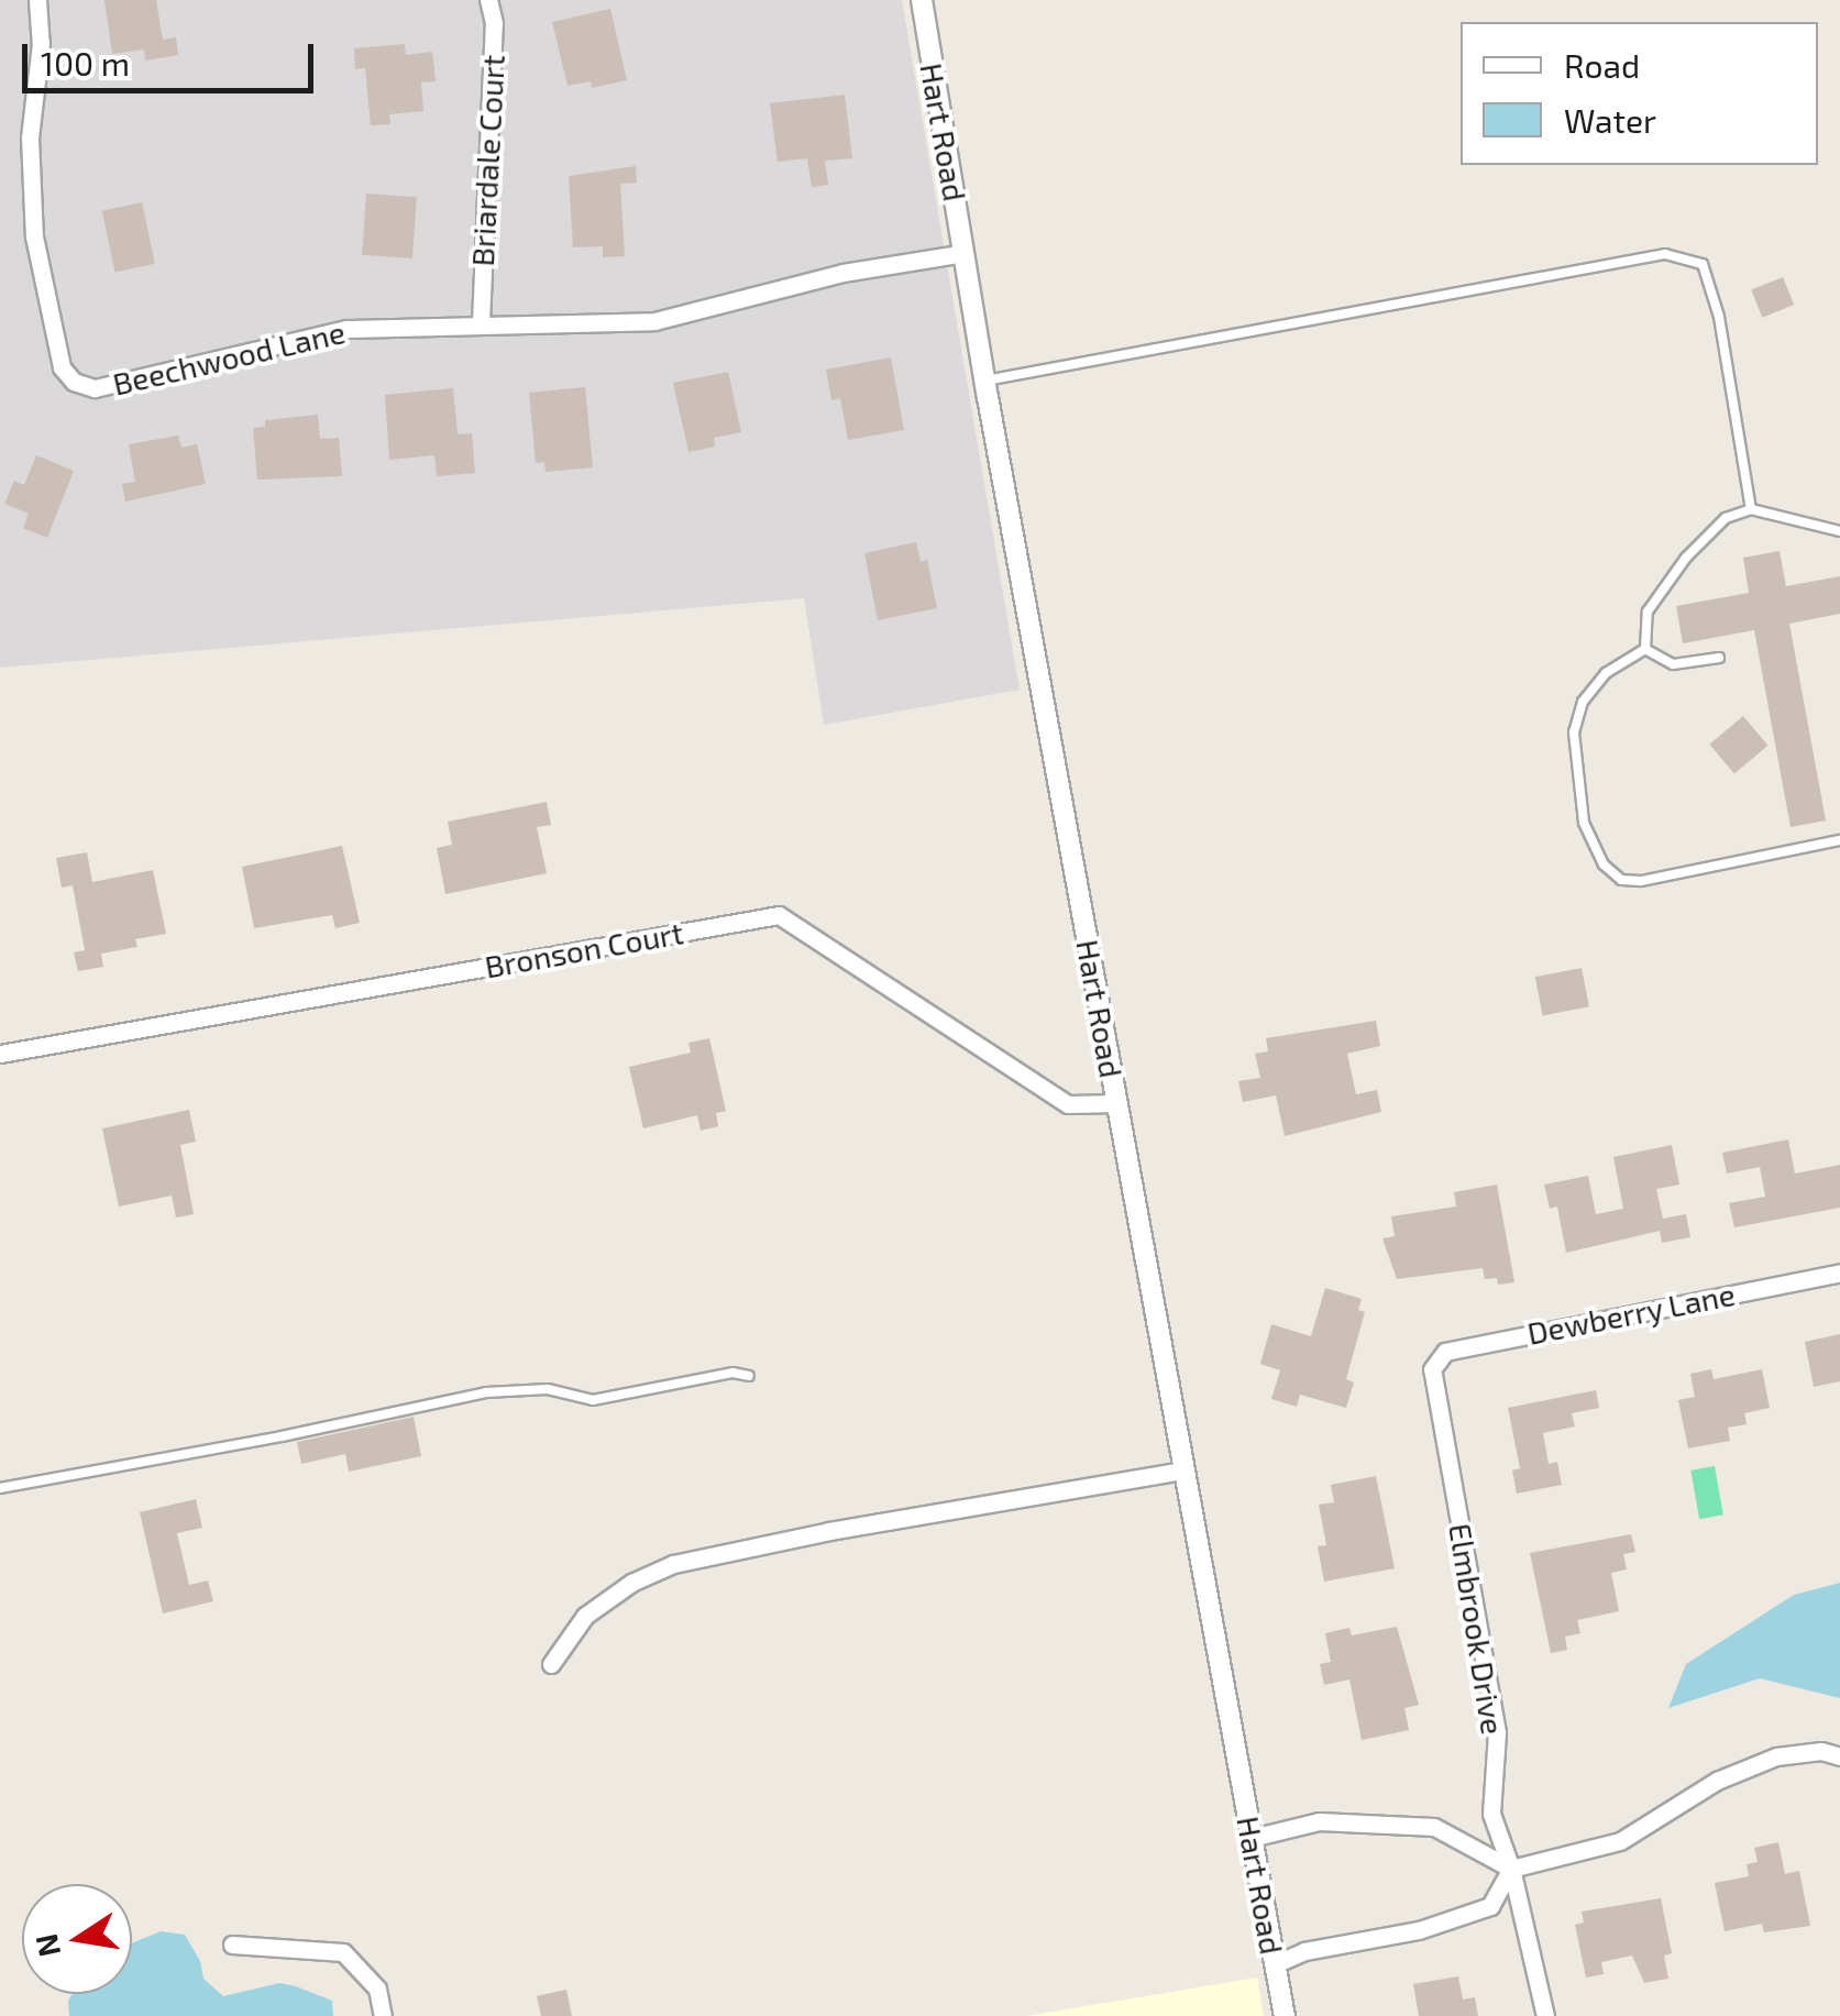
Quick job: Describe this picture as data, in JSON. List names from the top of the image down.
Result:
{
  "streets": {
    "street": [
      "Hart Road",
      "Briardale Court",
      "Beechwood Lane",
      "Bronson Court",
      "Dewberry Lane",
      "Elmbrook Drive"
    ]
  },
  "crossings": [
    ["Hart Road", "Beechwood Lane"],
    ["Hart Road", "Bronson Court"],
    ["Briardale Court", "Beechwood Lane"],
    ["Dewberry Lane", "Elmbrook Drive"]
  ],
  "legend": ["Road", "Water"],
  "scale_bar": "100 m",
  "north": "left"
}
